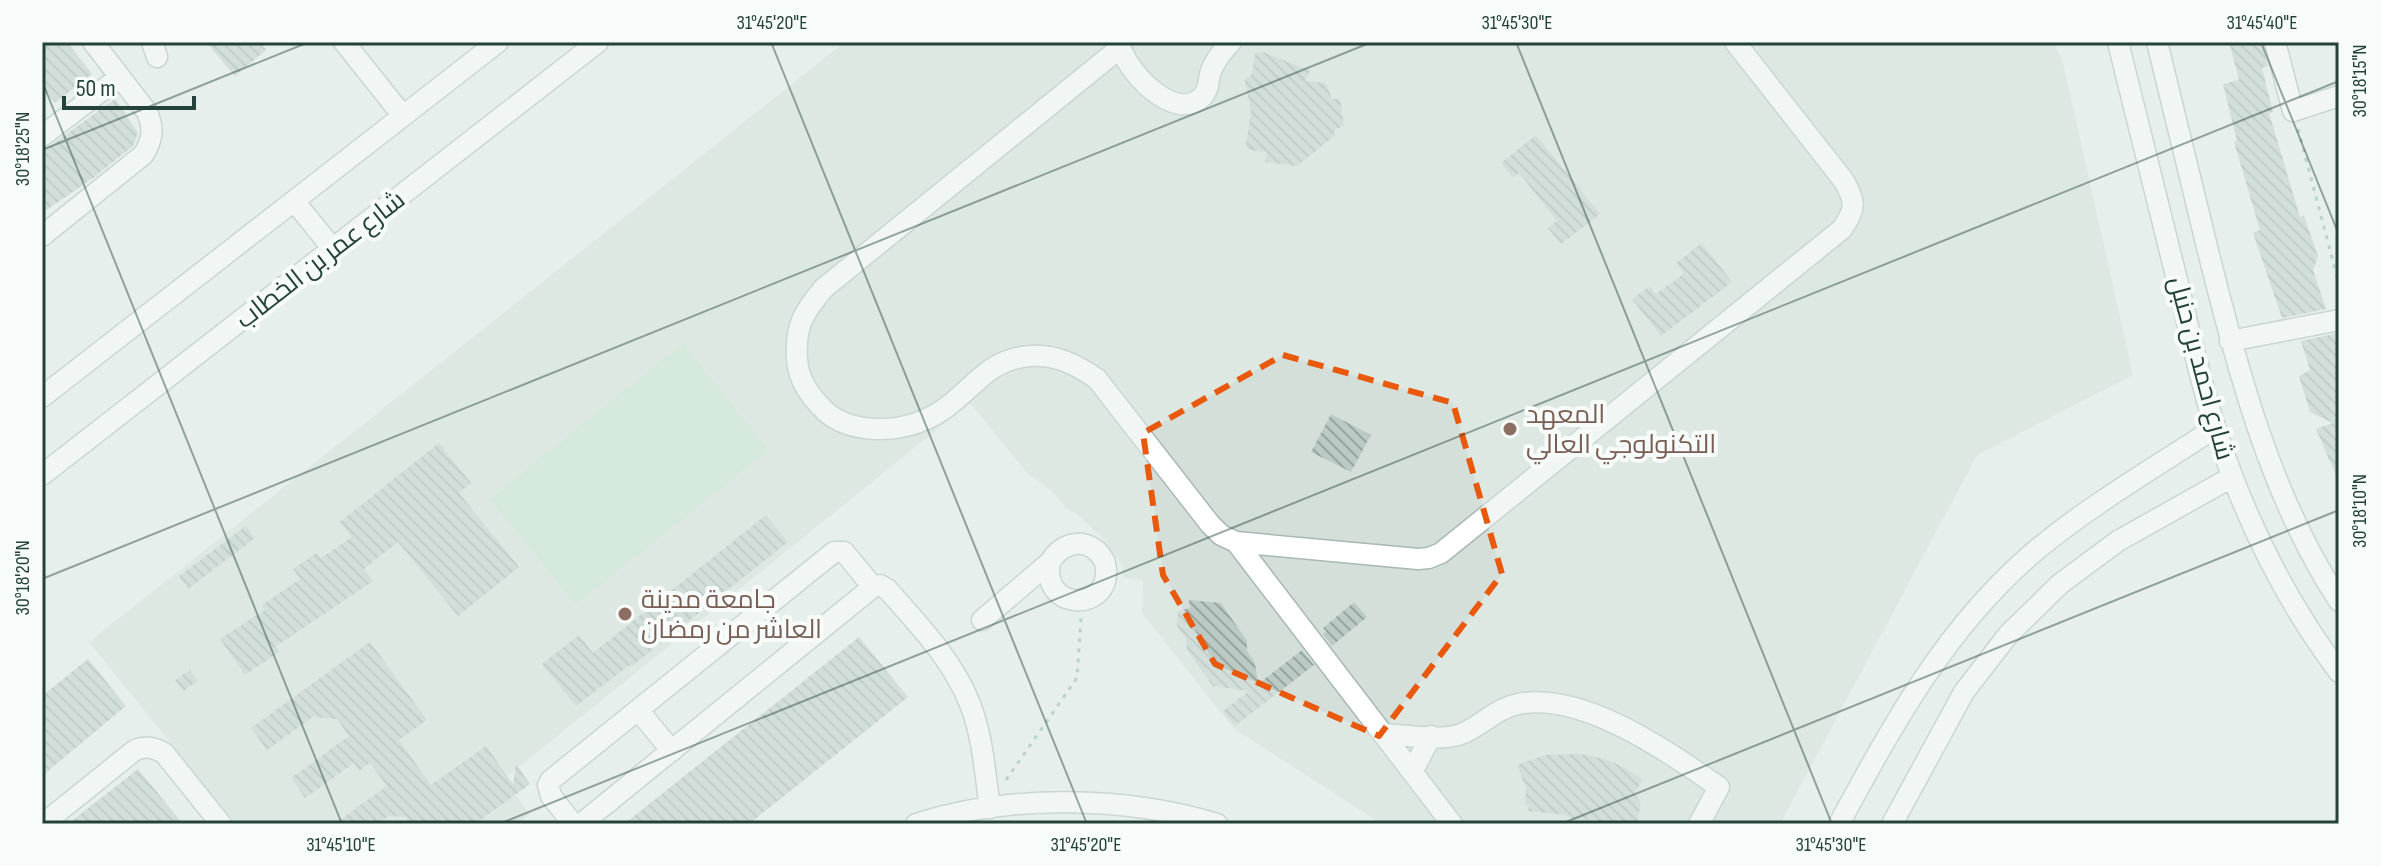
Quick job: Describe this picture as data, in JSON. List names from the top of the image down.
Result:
{
  "streets": {
    "street": ["شارع عمر بن الخطاب", "شارع احمد بن حنبل"]
  },
  "places": ["المعهد التكنولوجي العالي", "جامعة مدينة العاشر من رمضان"],
  "scale_bar": "50 m",
  "coordinates": [
    "31°45'20\"E",
    "31°45'30\"E",
    "31°45'40\"E",
    "30°18'15\"N",
    "30°18'25\"N",
    "30°18'10\"N",
    "30°18'20\"N",
    "31°45'10\"E"
  ]
}
